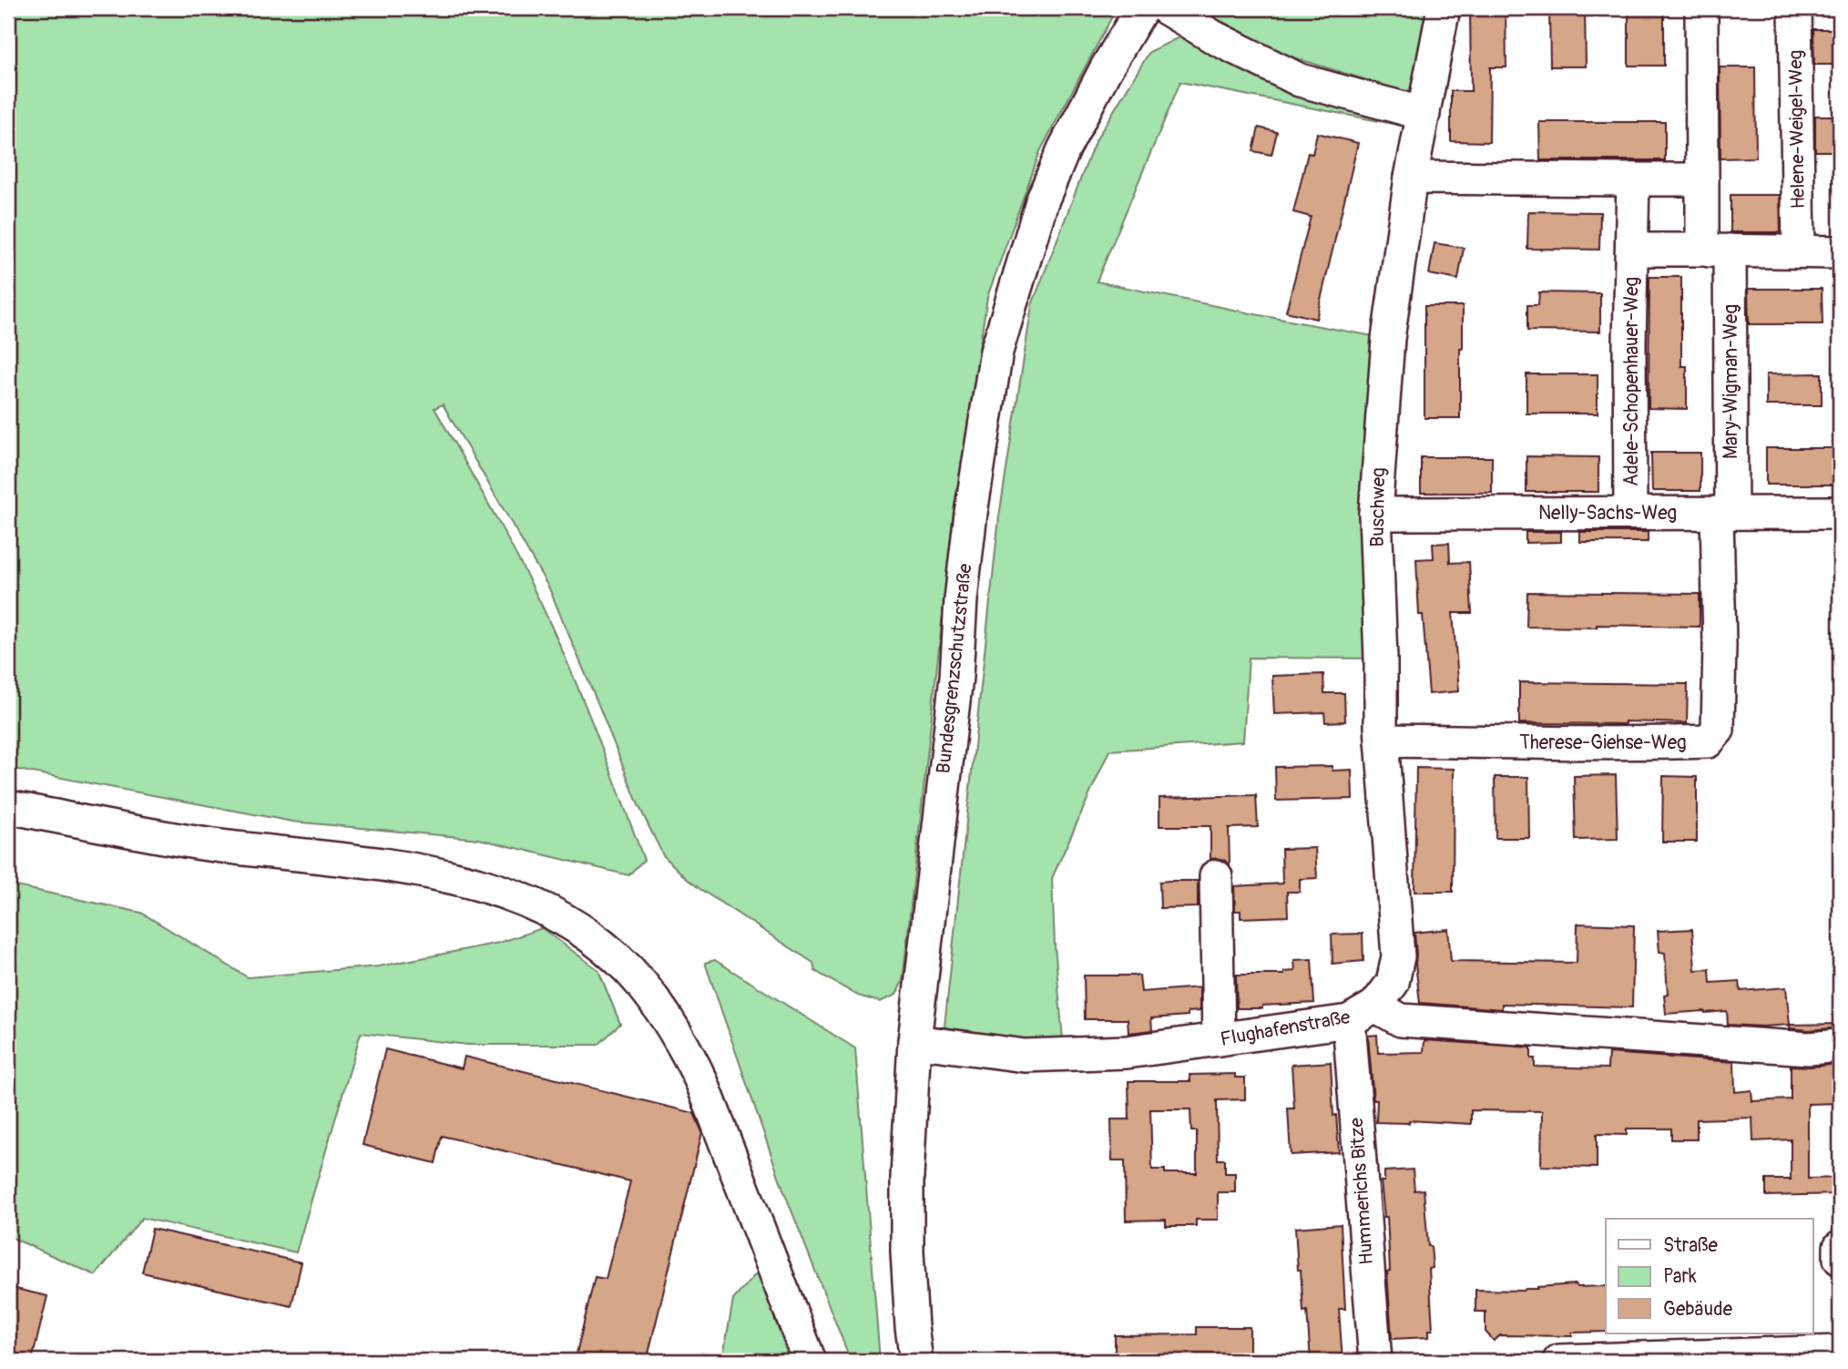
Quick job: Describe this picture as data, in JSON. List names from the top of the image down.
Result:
{
  "streets": {
    "street": [
      "Helene-Weigel-Weg",
      "Adele-Schopenhauer-Weg",
      "Mary-Wigman-Weg",
      "Buschweg",
      "Nelly-Sachs-Weg",
      "Bundesgrenzschutzstraße",
      "Therese-Giehse-Weg",
      "Flughafenstraße",
      "Hummerichs Bitze"
    ]
  },
  "crossings": [
    ["Adele-Schopenhauer-Weg", "Mary-Wigman-Weg"],
    ["Adele-Schopenhauer-Weg", "Nelly-Sachs-Weg"],
    ["Mary-Wigman-Weg", "Nelly-Sachs-Weg"],
    ["Mary-Wigman-Weg", "Therese-Giehse-Weg"],
    ["Buschweg", "Nelly-Sachs-Weg"],
    ["Buschweg", "Therese-Giehse-Weg"],
    ["Buschweg", "Flughafenstraße"],
    ["Buschweg", "Hummerichs Bitze"],
    ["Nelly-Sachs-Weg", "Therese-Giehse-Weg"],
    ["Bundesgrenzschutzstraße", "Flughafenstraße"],
    ["Flughafenstraße", "Hummerichs Bitze"]
  ],
  "legend": ["Straße", "Park", "Gebäude"]
}
